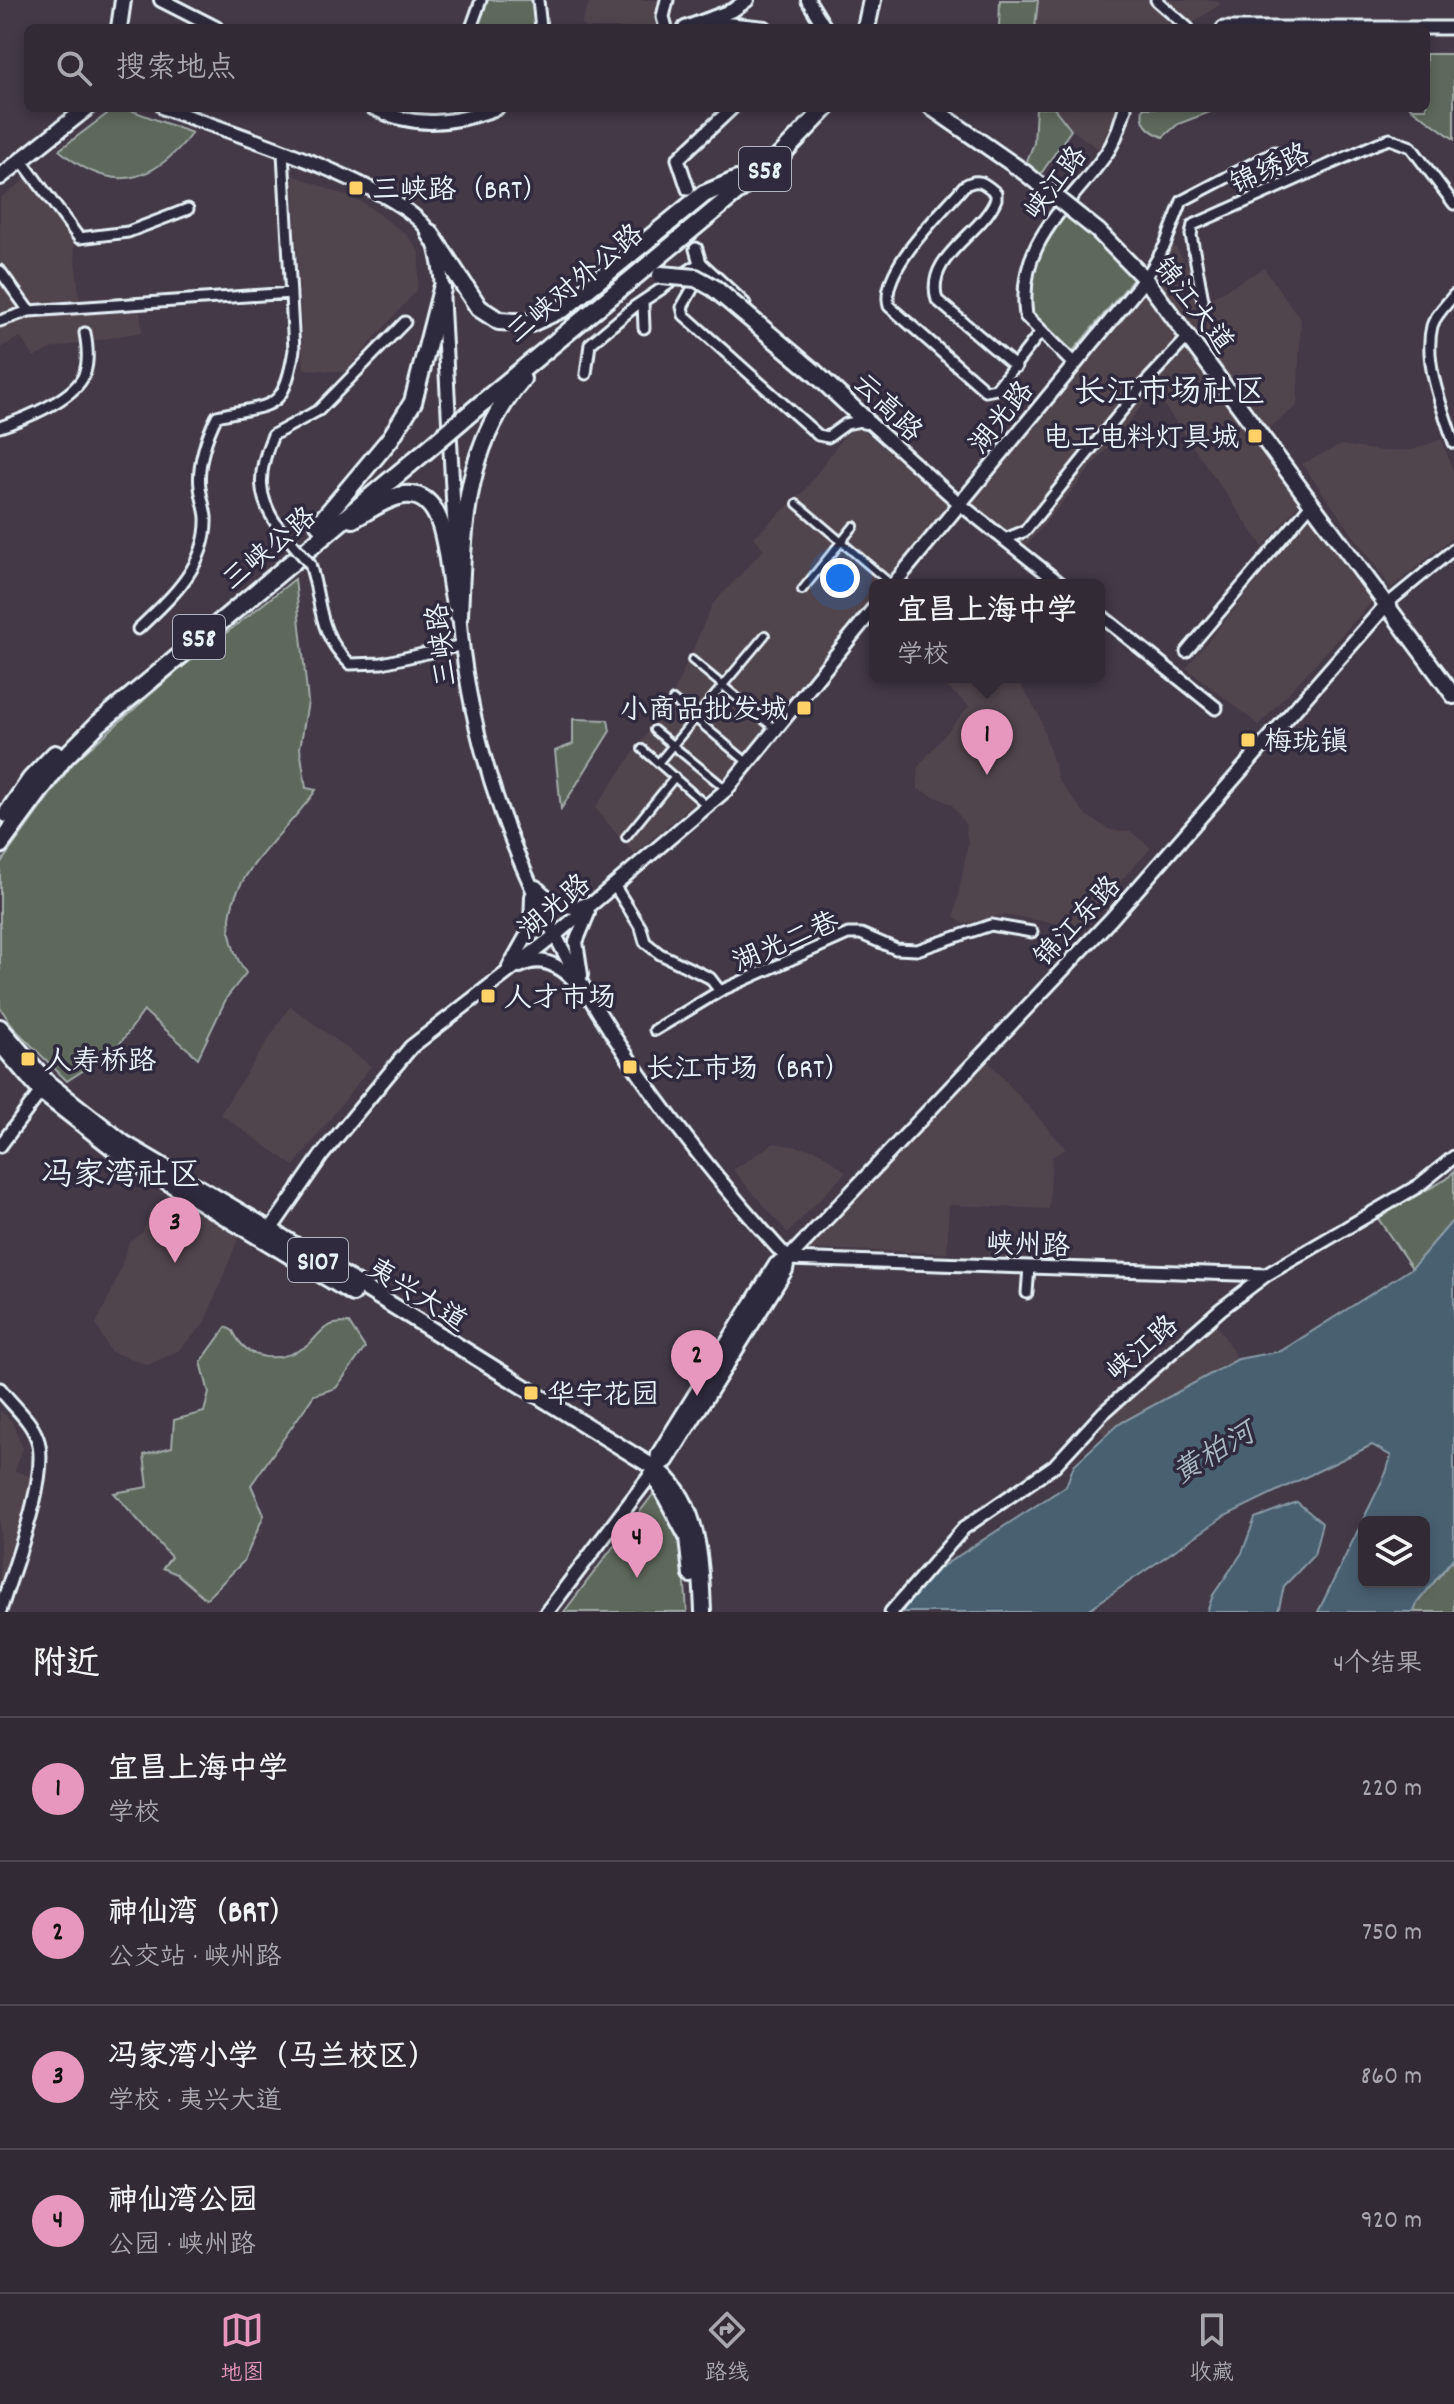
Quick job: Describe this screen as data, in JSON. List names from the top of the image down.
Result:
{
  "streets": {
    "highway": ["S58", "三峡对外公路", "三峡公路"],
    "main road": [
      "锦江大道",
      "湖光路",
      "三峡路",
      "锦江东路",
      "S107",
      "夷兴大道"
    ],
    "street": [
      "锦绣路",
      "峡江路",
      "云高路",
      "湖光二巷",
      "峡州路"
    ]
  },
  "crossings": [
    ["S58", "三峡对外公路"],
    ["峡江路", "湖光路"],
    ["峡江路", "峡州路"],
    ["三峡对外公路", "三峡公路"],
    ["锦江大道", "湖光路"],
    ["锦江大道", "锦江东路"],
    ["云高路", "湖光路"],
    ["湖光路", "三峡路"],
    ["湖光路", "夷兴大道"],
    ["三峡路", "锦江东路"],
    ["三峡路", "峡州路"],
    ["锦江东路", "峡州路"]
  ],
  "districts": ["长江市场社区", "冯家湾社区"],
  "water": ["黄柏河"],
  "places": {
    "transit": [
      "三峡路（BRT）",
      "电工电料灯具城",
      "小商品批发城",
      "梅珑镇",
      "人才市场",
      "人寿桥路",
      "长江市场（BRT）",
      "华宇花园"
    ]
  },
  "page": {
    "search": "搜索地点",
    "popup": ["宜昌上海中学", "学校"],
    "pins": [
      "1",
      "3",
      "2",
      "4"
    ],
    "heading": ["附近", "4个结果"],
    "list": [
      {
        "mark": "1",
        "name": "宜昌上海中学",
        "note": "学校",
        "value": "220 m"
      },
      {
        "mark": "2",
        "name": "神仙湾（BRT）",
        "note": "公交站 · 峡州路",
        "value": "750 m"
      },
      {
        "mark": "3",
        "name": "冯家湾小学（马兰校区）",
        "note": "学校 · 夷兴大道",
        "value": "860 m"
      },
      {
        "mark": "4",
        "name": "神仙湾公园",
        "note": "公园 · 峡州路",
        "value": "920 m"
      }
    ],
    "nav": ["地图", "路线", "收藏"]
  }
}
